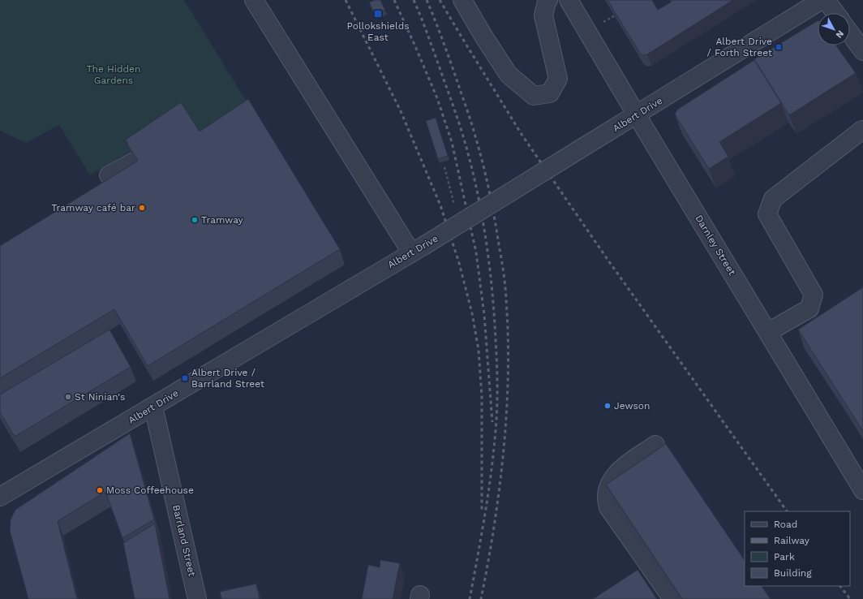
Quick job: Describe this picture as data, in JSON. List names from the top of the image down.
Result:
{
  "streets": {
    "street": ["Albert Drive", "Darnley Street", "Barrland Street"]
  },
  "crossings": [
    ["Albert Drive", "Darnley Street"],
    ["Albert Drive", "Barrland Street"]
  ],
  "parks": ["The Hidden Gardens"],
  "places": {
    "transit": ["Pollokshields East", "Albert Drive / Forth Street", "Albert Drive / Barrland Street"],
    "other": [
      "Tramway café bar",
      "Tramway",
      "St Ninian's",
      "Jewson",
      "Moss Coffeehouse"
    ]
  },
  "legend": [
    "Road",
    "Railway",
    "Park",
    "Building"
  ],
  "north": "bottom right"
}
